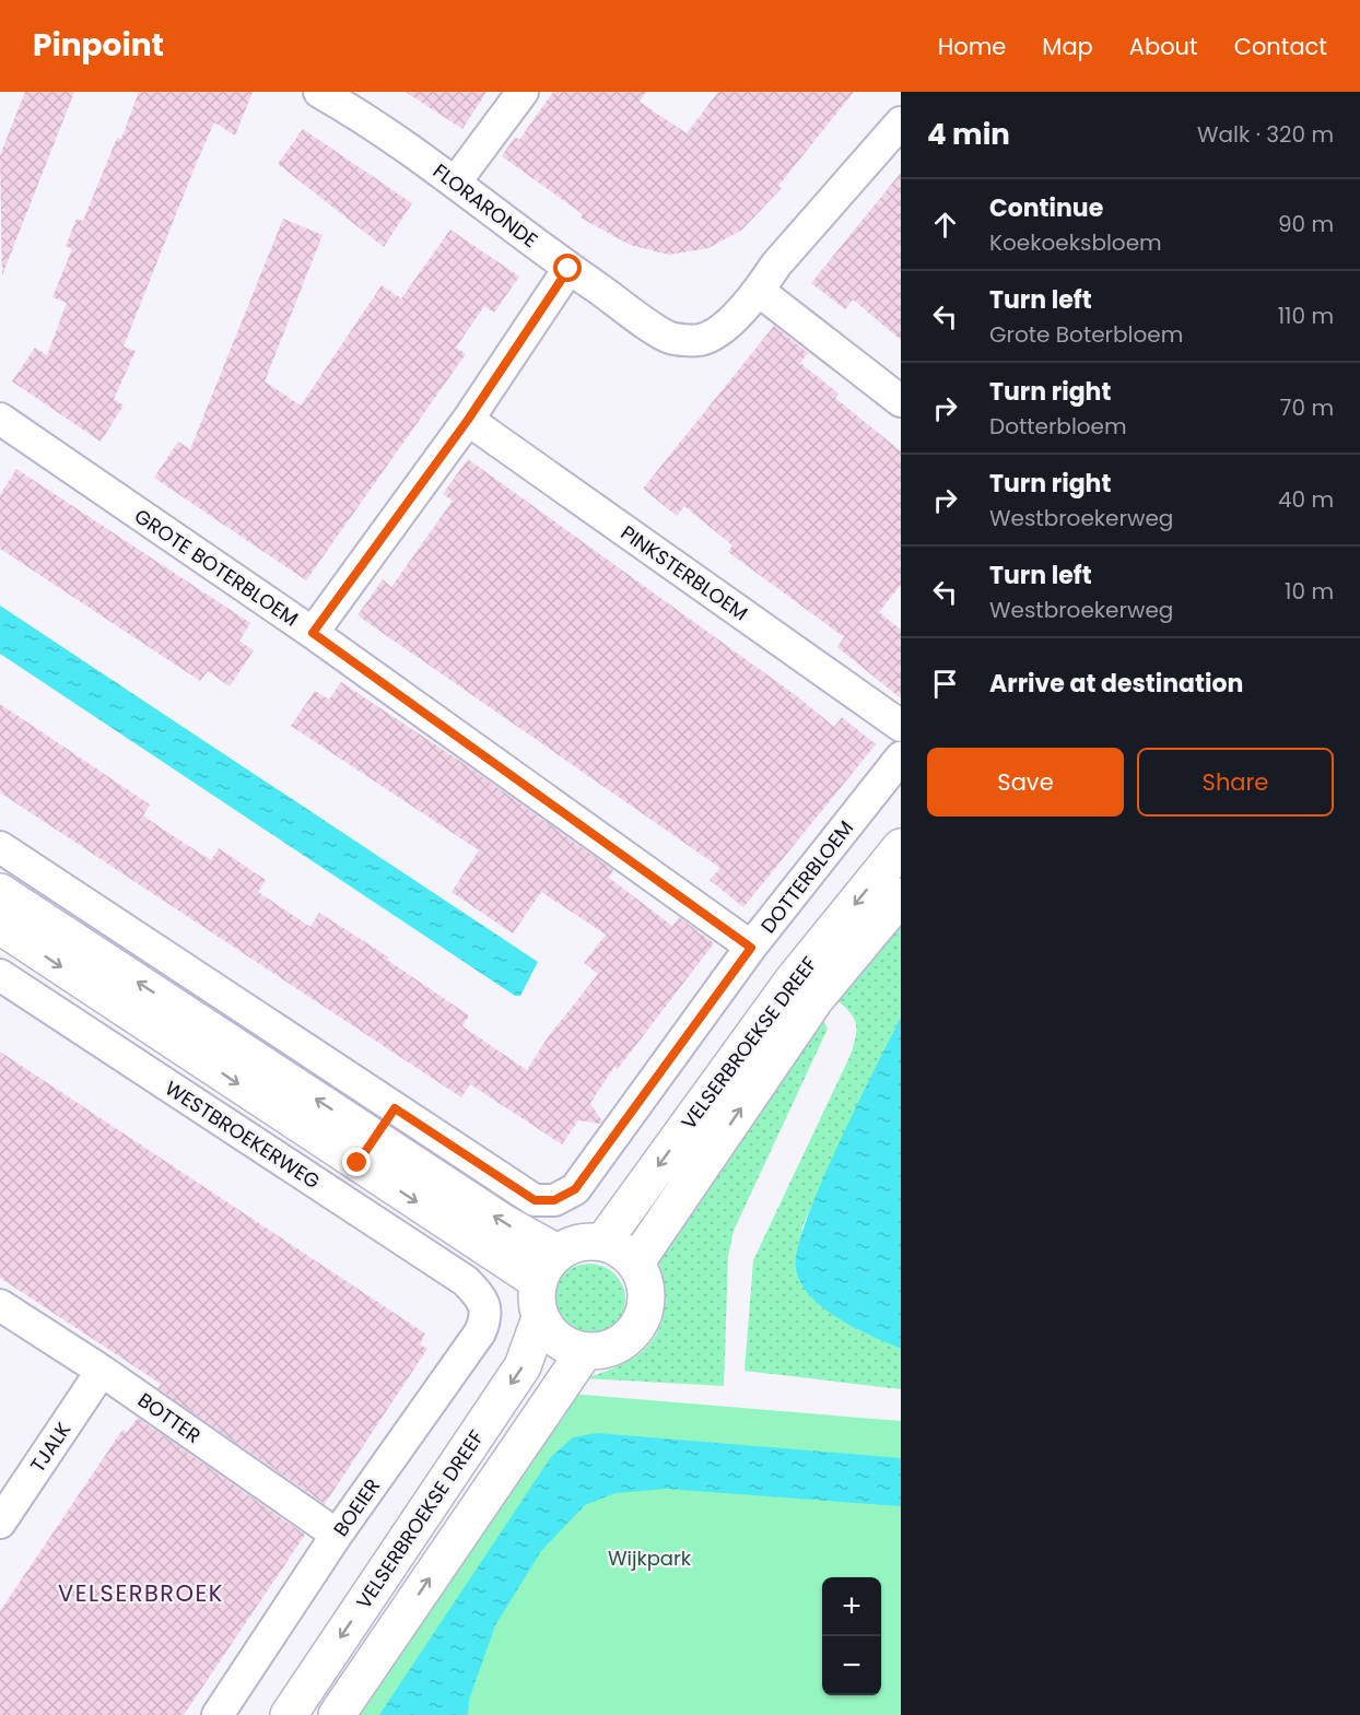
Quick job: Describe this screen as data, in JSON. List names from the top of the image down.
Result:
{
  "streets": {
    "main road": ["VELSERBROEKSE DREEF", "WESTBROEKERWEG"],
    "street": [
      "FLORARONDE",
      "GROTE BOTERBLOEM",
      "PINKSTERBLOEM",
      "DOTTERBLOEM",
      "BOTTER",
      "TJALK",
      "BOEIER"
    ]
  },
  "crossings": [
    ["GROTE BOTERBLOEM", "DOTTERBLOEM"],
    ["VELSERBROEKSE DREEF", "WESTBROEKERWEG"],
    ["WESTBROEKERWEG", "BOEIER"],
    ["BOTTER", "TJALK"],
    ["BOTTER", "BOEIER"]
  ],
  "districts": ["VELSERBROEK"],
  "parks": ["Wijkpark"],
  "page": {
    "header": "Pinpoint",
    "nav": [
      "Home",
      "Map",
      "About",
      "Contact"
    ],
    "heading": ["4 min", "Walk · 320 m"],
    "list": [
      ["Continue", "Koekoeksbloem", "90 m"],
      ["Turn left", "Grote Boterbloem", "110 m"],
      ["Turn right", "Dotterbloem", "70 m"],
      ["Turn right", "Westbroekerweg", "40 m"],
      ["Turn left", "Westbroekerweg", "10 m"],
      "Arrive at destination"
    ],
    "buttons": ["Save", "Share"],
    "map_buttons": ["+", "−"]
  }
}
